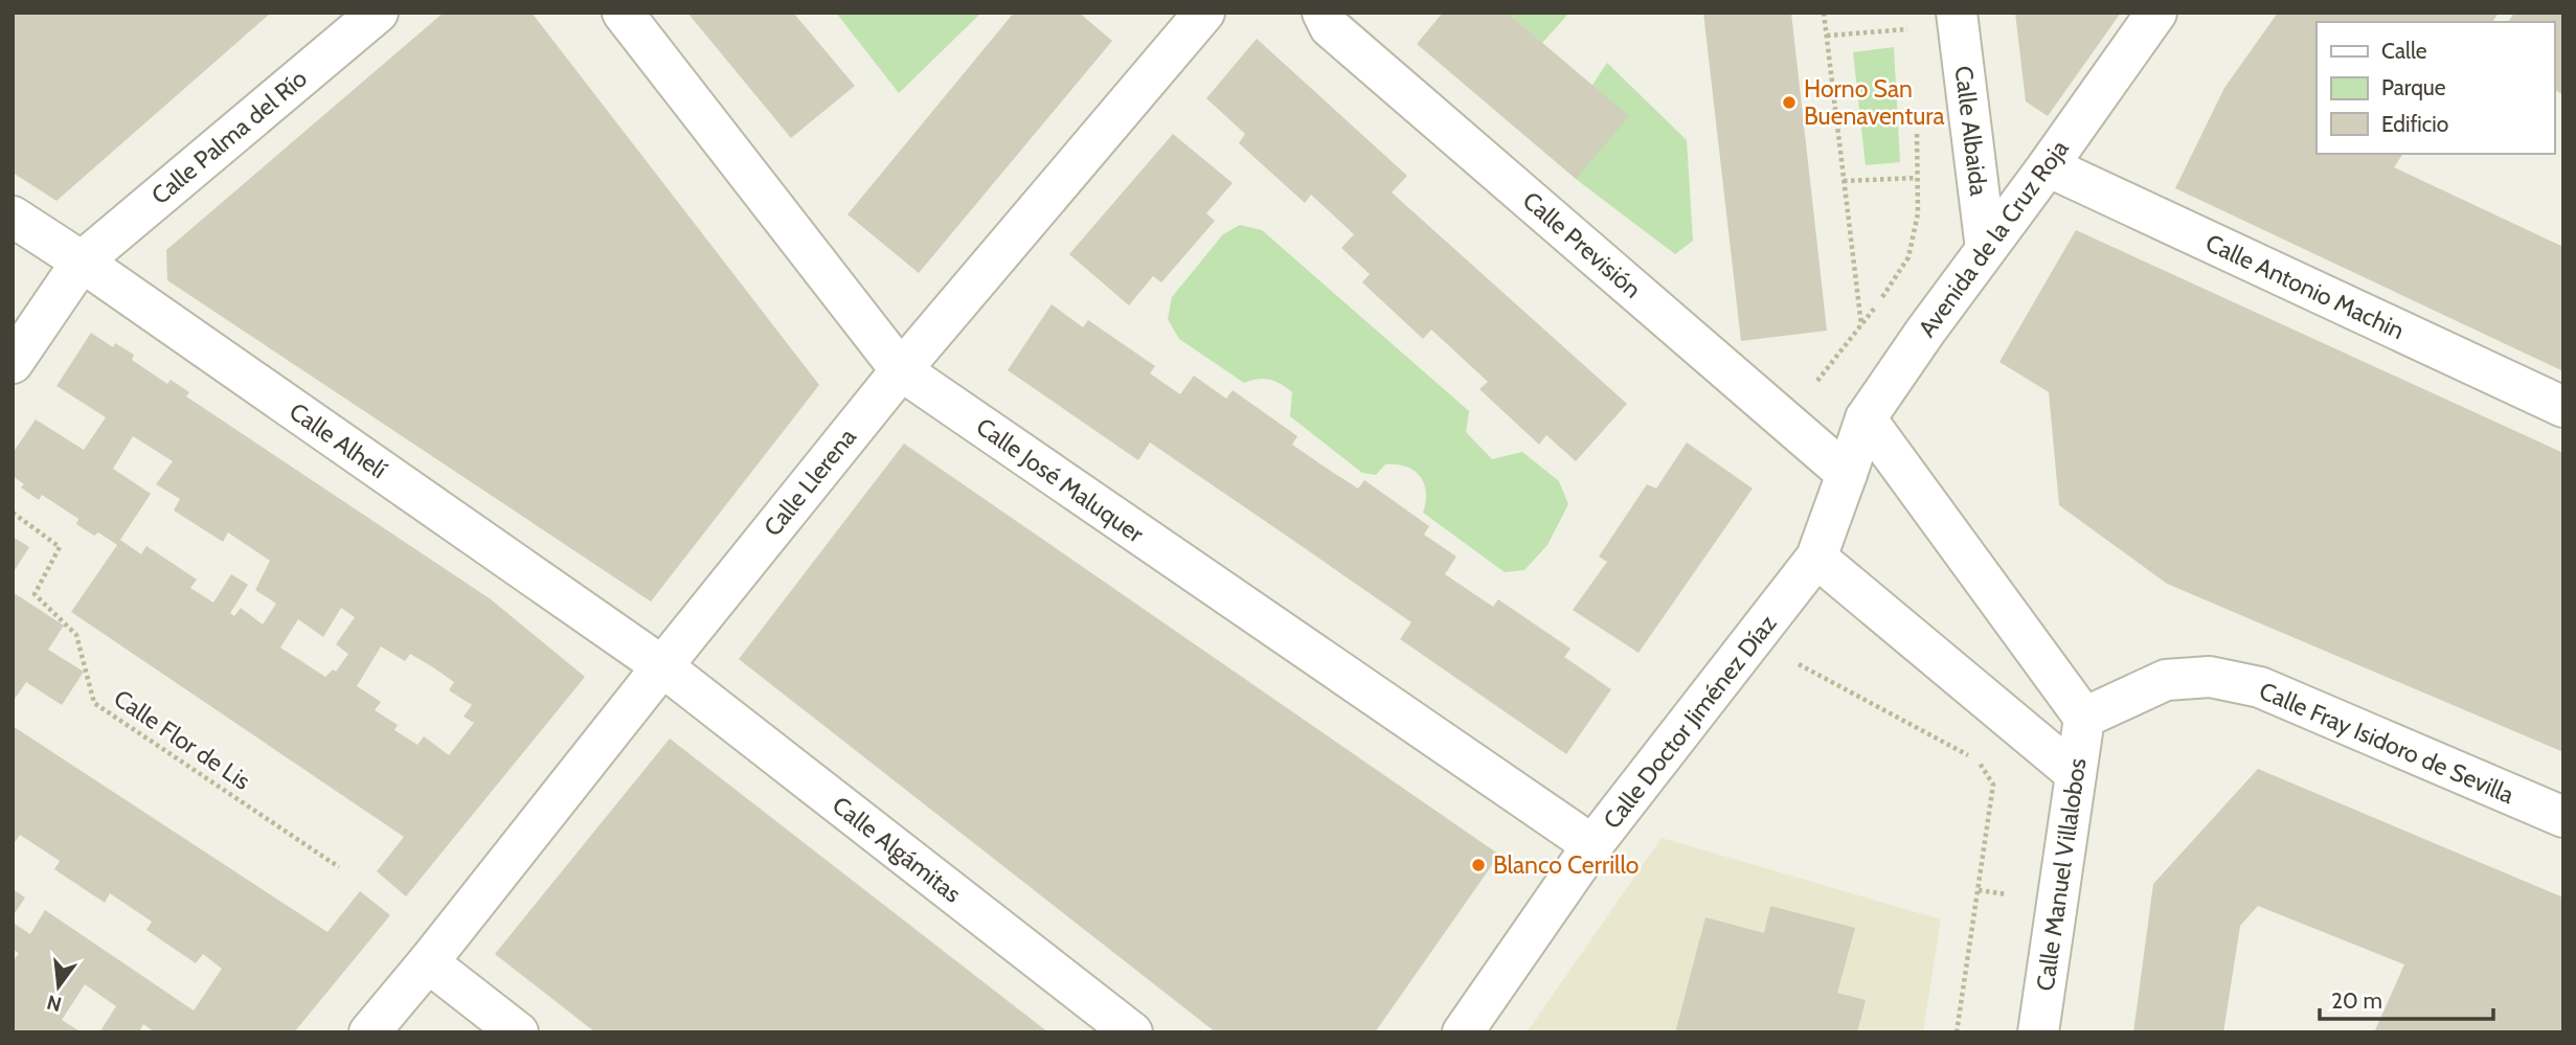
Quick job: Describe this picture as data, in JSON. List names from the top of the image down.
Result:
{
  "streets": {
    "street": [
      "Calle Albaida",
      "Calle Palma del Río",
      "Avenida de la Cruz Roja",
      "Calle Previsión",
      "Calle Antonio Machin",
      "Calle Alhelí",
      "Calle José Maluquer",
      "Calle Llerena",
      "Calle Doctor Jiménez Díaz",
      "Calle Fray Isidoro de Sevilla",
      "Calle Algámitas",
      "Calle Manuel Villalobos"
    ],
    "path": ["Calle Flor de Lis"]
  },
  "crossings": [
    ["Calle Albaida", "Avenida de la Cruz Roja"],
    ["Calle Palma del Río", "Calle Alhelí"],
    ["Avenida de la Cruz Roja", "Calle Previsión"],
    ["Avenida de la Cruz Roja", "Calle Antonio Machin"],
    ["Avenida de la Cruz Roja", "Calle Doctor Jiménez Díaz"],
    ["Calle Previsión", "Calle Doctor Jiménez Díaz"],
    ["Calle Alhelí", "Calle Llerena"],
    ["Calle Alhelí", "Calle Algámitas"],
    ["Calle José Maluquer", "Calle Llerena"],
    ["Calle José Maluquer", "Calle Doctor Jiménez Díaz"],
    ["Calle Llerena", "Calle Algámitas"],
    ["Calle Fray Isidoro de Sevilla", "Calle Manuel Villalobos"]
  ],
  "places": ["Horno San Buenaventura", "Blanco Cerrillo"],
  "legend": ["Calle", "Parque", "Edificio"],
  "scale_bar": "20 m",
  "north": "bottom"
}
